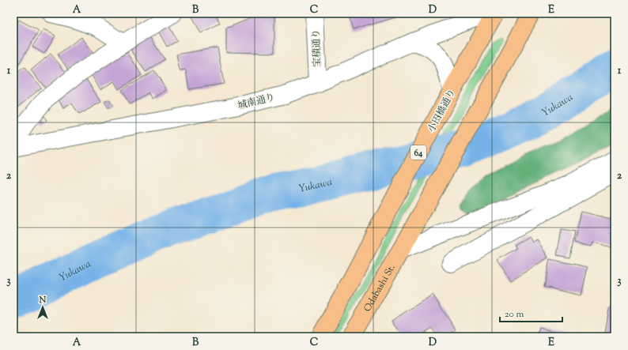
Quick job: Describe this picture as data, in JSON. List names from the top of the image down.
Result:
{
  "streets": {
    "main road": ["小田橋通り", "64", "Odabashi St."],
    "street": ["宝積通り", "城南通り"]
  },
  "crossings": [
    ["宝積通り", "城南通り"]
  ],
  "water": ["Yukawa"],
  "scale_bar": "20 m",
  "north": "top",
  "grid": {
    "columns": [
      "A",
      "B",
      "C",
      "D",
      "E"
    ],
    "rows": ["1", "2", "3"]
  }
}
